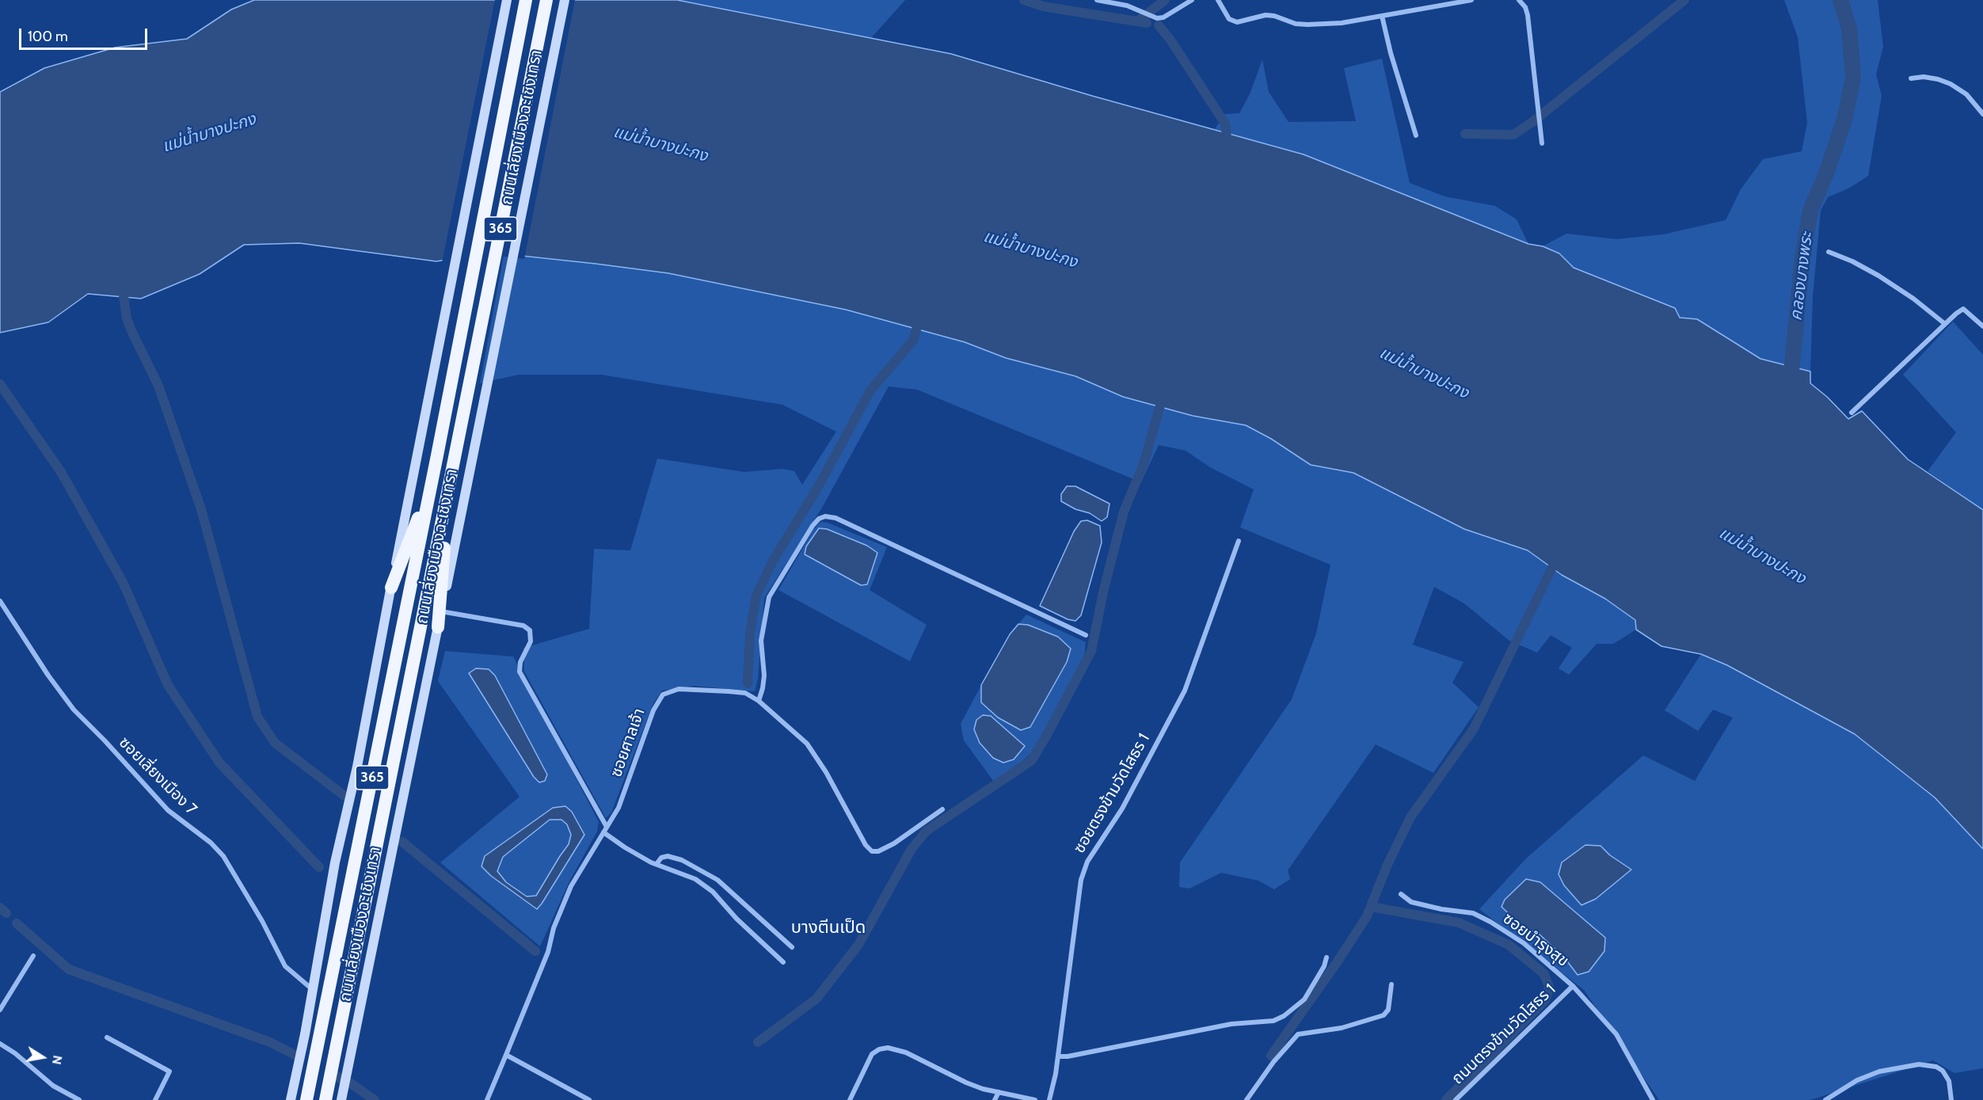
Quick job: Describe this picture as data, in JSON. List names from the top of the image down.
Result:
{
  "streets": {
    "highway": ["ถนนเลี่ยงเมืองฉะเชิงเทรา", "365"],
    "street": [
      "ซอยศาลเจ้า",
      "ซอยเลี่ยงเมือง 7",
      "ซอยตรงข้ามวัดโสธร 1",
      "ซอยบำรุงสุข",
      "ถนนตรงข้ามวัดโสธร 1"
    ]
  },
  "crossings": [
    ["365", "ซอยเลี่ยงเมือง 7"],
    ["ซอยบำรุงสุข", "ถนนตรงข้ามวัดโสธร 1"]
  ],
  "districts": ["บางตีนเป็ด"],
  "water": ["แม่น้ำบางปะกง", "คลองบางพระ"],
  "scale_bar": "100 m",
  "north": "right"
}
